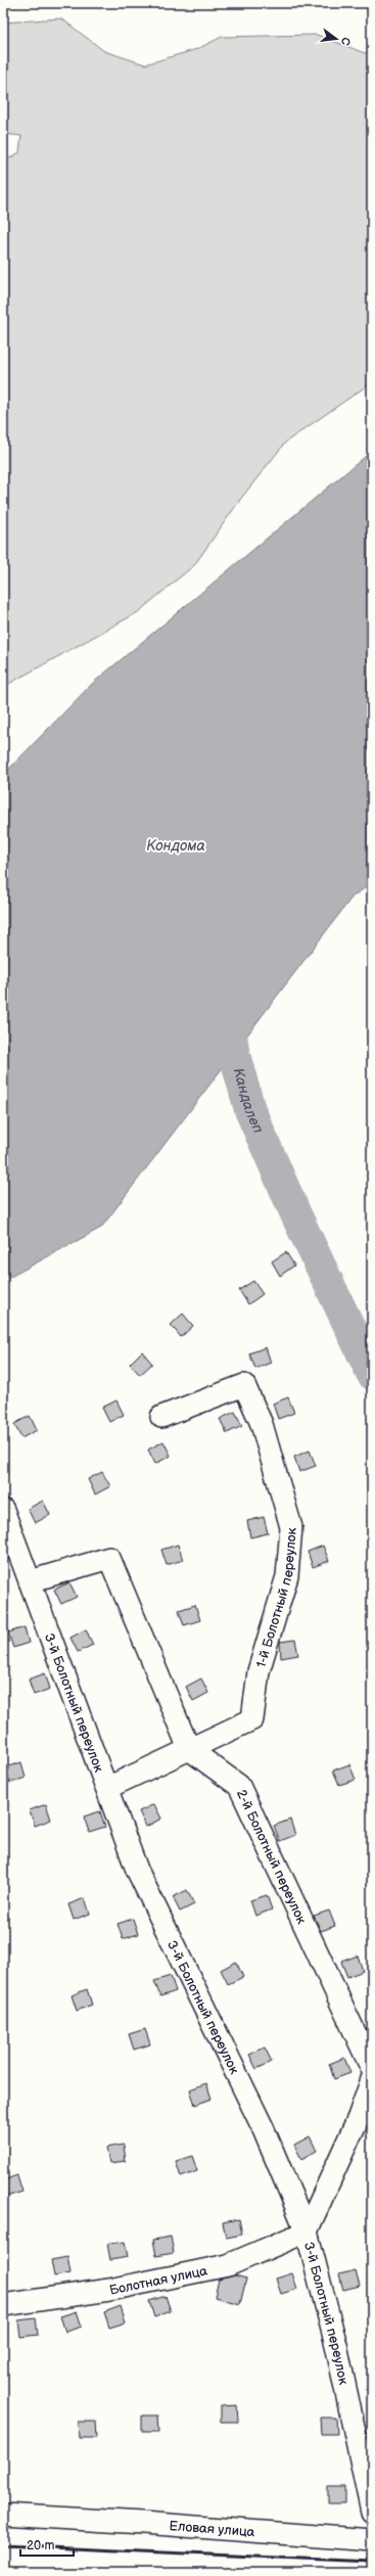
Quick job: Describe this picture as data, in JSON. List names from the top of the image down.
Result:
{
  "streets": {
    "street": [
      "1-й Болотный переулок",
      "3-й Болотный переулок",
      "2-й Болотный переулок",
      "Болотная улица",
      "Еловая улица"
    ]
  },
  "crossings": [
    ["1-й Болотный переулок", "3-й Болотный переулок"],
    ["1-й Болотный переулок", "2-й Болотный переулок"],
    ["3-й Болотный переулок", "Болотная улица"]
  ],
  "water": ["Кондома", "Кандалеп"],
  "scale_bar": "20 m",
  "north": "right"
}
